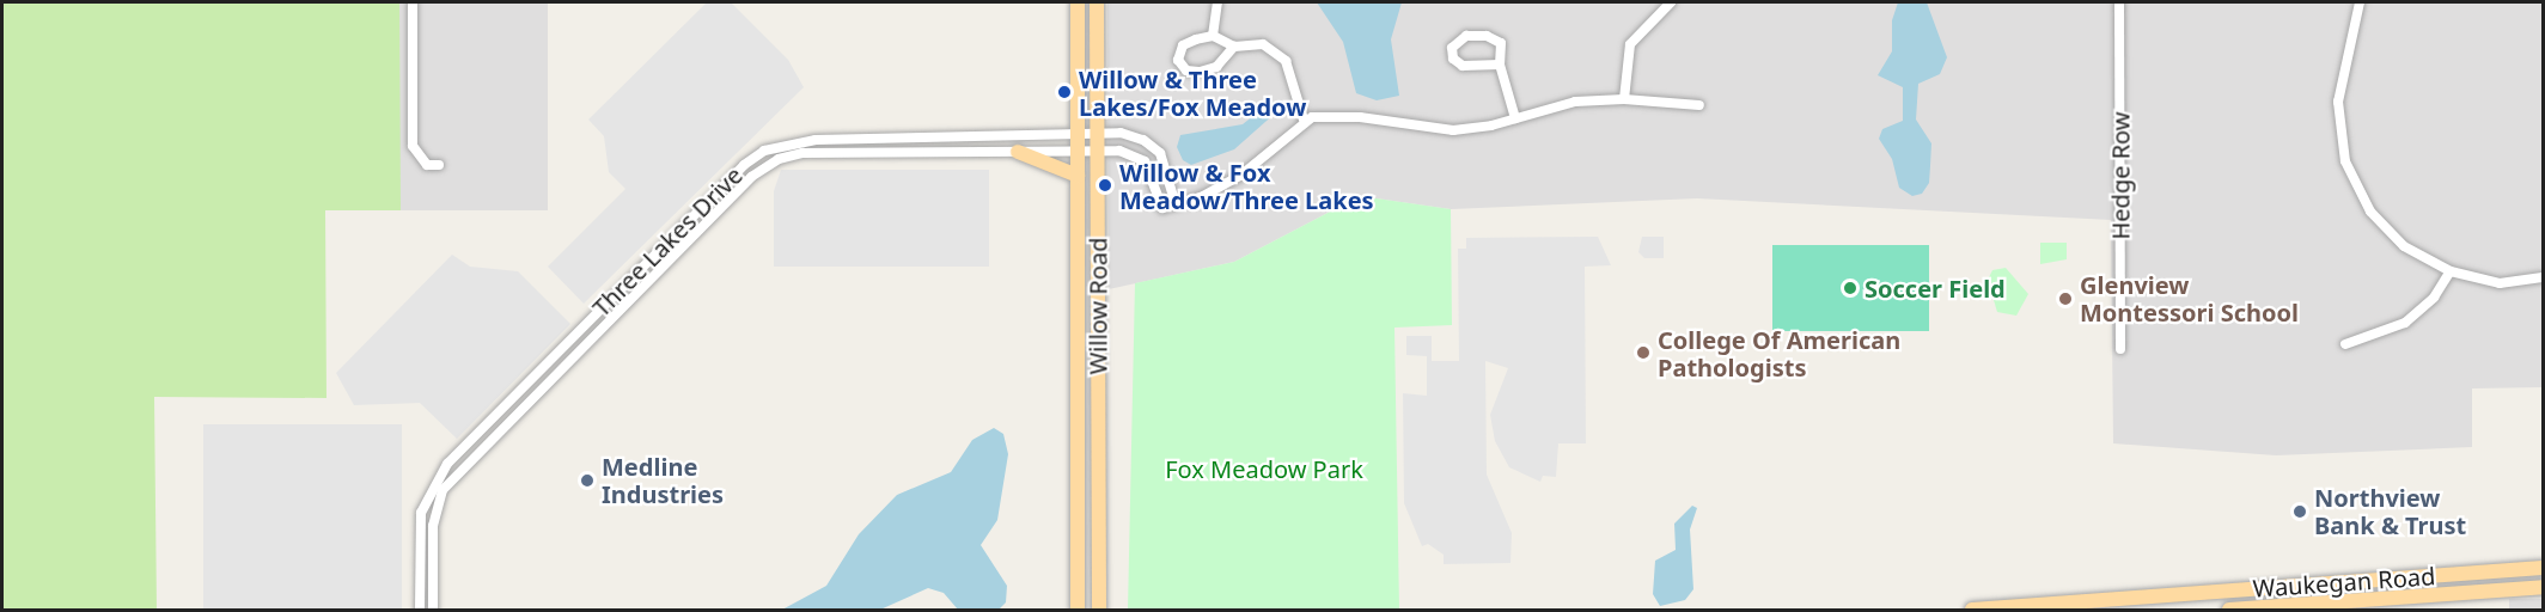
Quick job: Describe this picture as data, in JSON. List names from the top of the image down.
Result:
{
  "streets": {
    "main road": ["Willow Road", "Waukegan Road"],
    "street": ["Hedge Row", "Three Lakes Drive"]
  },
  "crossings": [
    ["Three Lakes Drive", "Willow Road"]
  ],
  "parks": ["Fox Meadow Park"],
  "places": [
    "Willow & Three Lakes/Fox Meadow",
    "Willow & Fox Meadow/Three Lakes",
    "Soccer Field",
    "Glenview Montessori School",
    "College Of American Pathologists",
    "Medline Industries",
    "Northview Bank & Trust"
  ]
}
